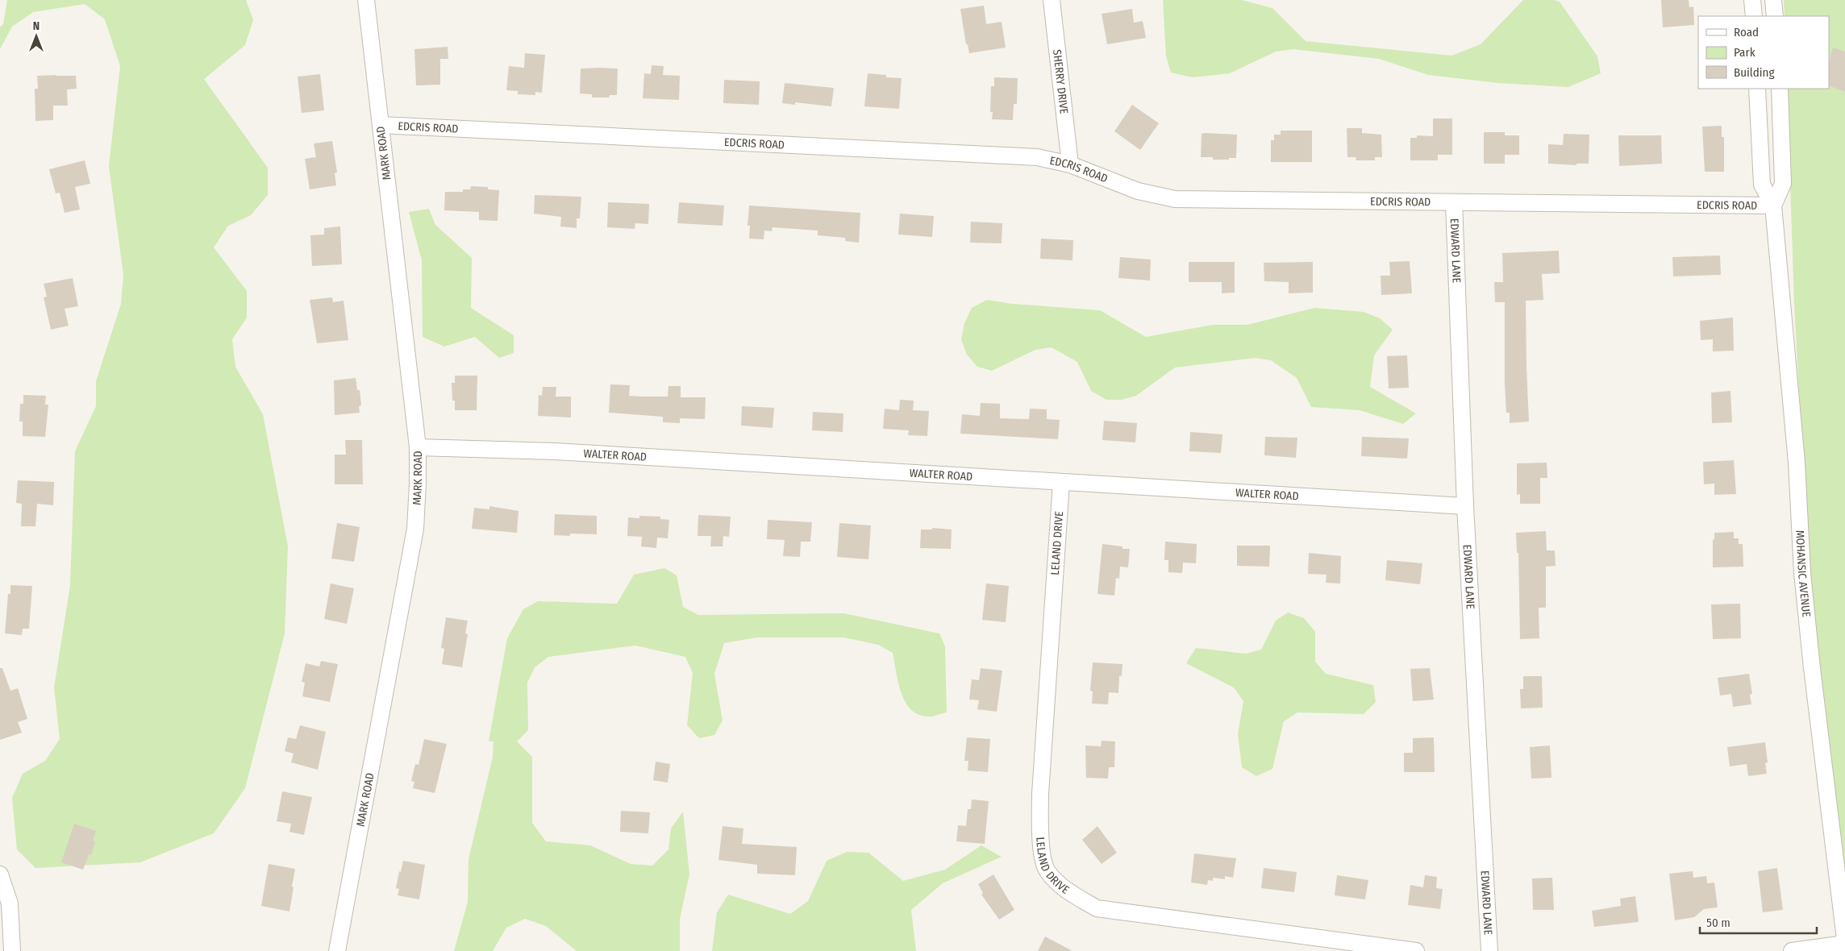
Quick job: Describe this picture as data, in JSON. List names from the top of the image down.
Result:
{
  "streets": {
    "street": [
      "SHERRY DRIVE",
      "EDCRIS ROAD",
      "MARK ROAD",
      "EDWARD LANE",
      "WALTER ROAD",
      "LELAND DRIVE",
      "MOHANSIC AVENUE"
    ]
  },
  "crossings": [
    ["SHERRY DRIVE", "EDCRIS ROAD"],
    ["EDCRIS ROAD", "MARK ROAD"],
    ["EDCRIS ROAD", "EDWARD LANE"],
    ["EDCRIS ROAD", "MOHANSIC AVENUE"],
    ["MARK ROAD", "WALTER ROAD"],
    ["EDWARD LANE", "WALTER ROAD"],
    ["WALTER ROAD", "LELAND DRIVE"]
  ],
  "legend": ["Road", "Park", "Building"],
  "scale_bar": "50 m",
  "north": "top"
}
